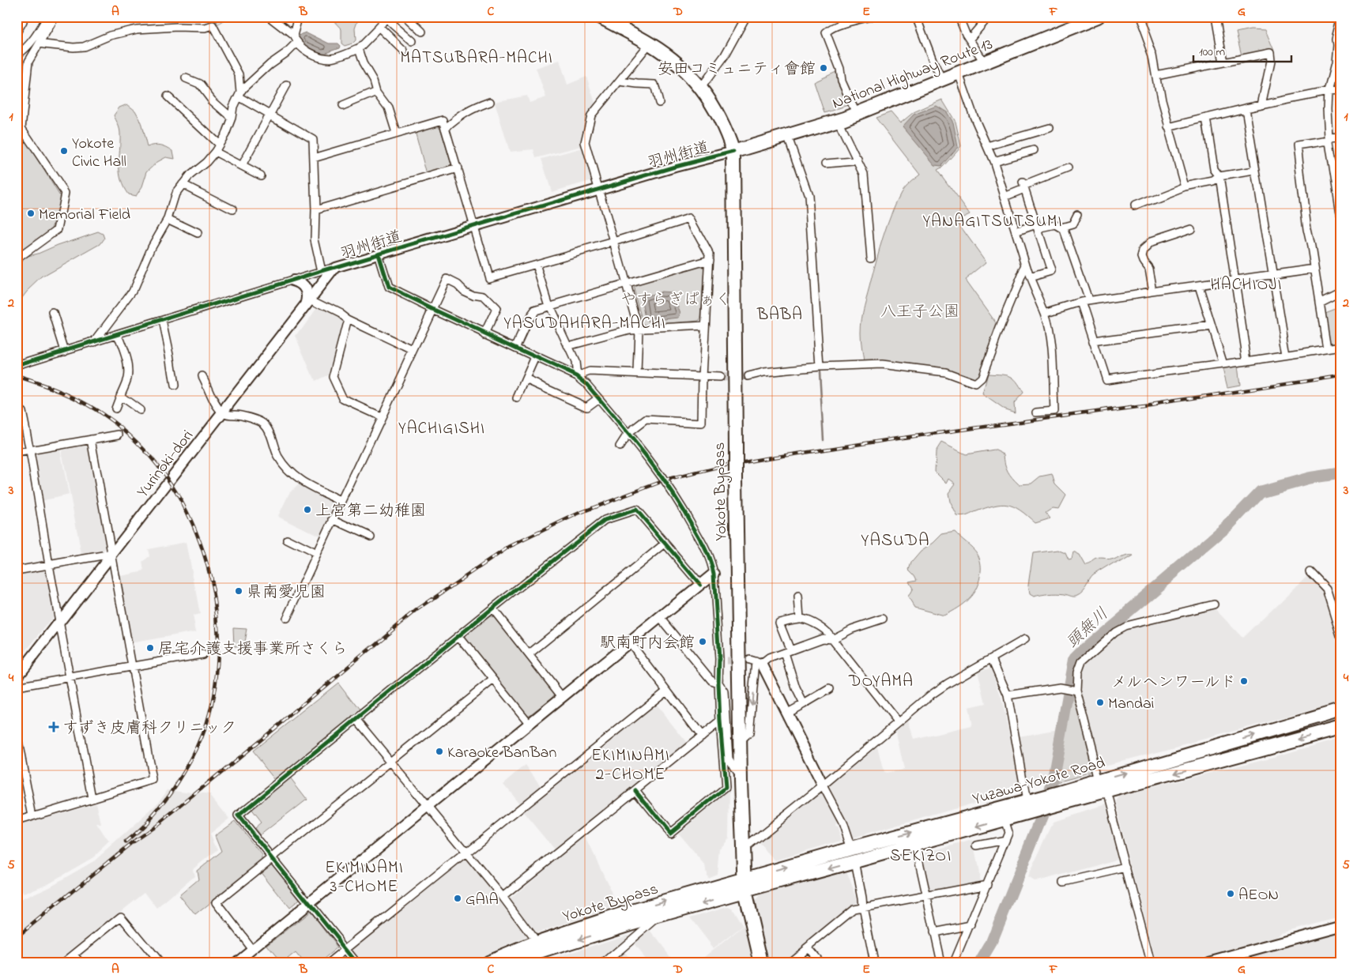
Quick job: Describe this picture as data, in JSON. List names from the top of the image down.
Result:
{
  "streets": {
    "highway": ["National Highway Route 13", "Yokote Bypass", "Yuzawa-Yokote Road"],
    "street": ["羽州街道", "Yurinoki-dori"]
  },
  "crossings": [
    ["National Highway Route 13", "羽州街道"],
    ["National Highway Route 13", "Yokote Bypass"],
    ["羽州街道", "Yurinoki-dori"],
    ["羽州街道", "Yokote Bypass"],
    ["Yokote Bypass", "Yuzawa-Yokote Road"]
  ],
  "districts": [
    "MATSUBARA-MACHI",
    "YANAGITSUTSUMI",
    "HACHIOJI",
    "BABA",
    "YASUDAHARA-MACHI",
    "YACHIGISHI",
    "YASUDA",
    "DOYAMA",
    "EKIMINAMI 2-CHOME",
    "SEKIZOI",
    "EKIMINAMI 3-CHOME"
  ],
  "water": ["頭無川"],
  "parks": ["やすらぎぱぁく", "八王子公園"],
  "places": {
    "other": [
      "安田コミュニティ會館",
      "Yokote Civic Hall",
      "Memorial Field",
      "上宮第二幼稚園",
      "県南愛児園",
      "駅南町内会館",
      "居宅介護支援事業所さくら",
      "メルヘンワールド",
      "Mandai",
      "Karaoke BanBan",
      "AEON",
      "GAIA"
    ],
    "health": ["すずき皮膚科クリニック"]
  },
  "scale_bar": "100 m",
  "grid": {
    "columns": [
      "A",
      "B",
      "C",
      "D",
      "E",
      "F",
      "G"
    ],
    "rows": [
      "1",
      "2",
      "3",
      "4",
      "5"
    ]
  }
}
